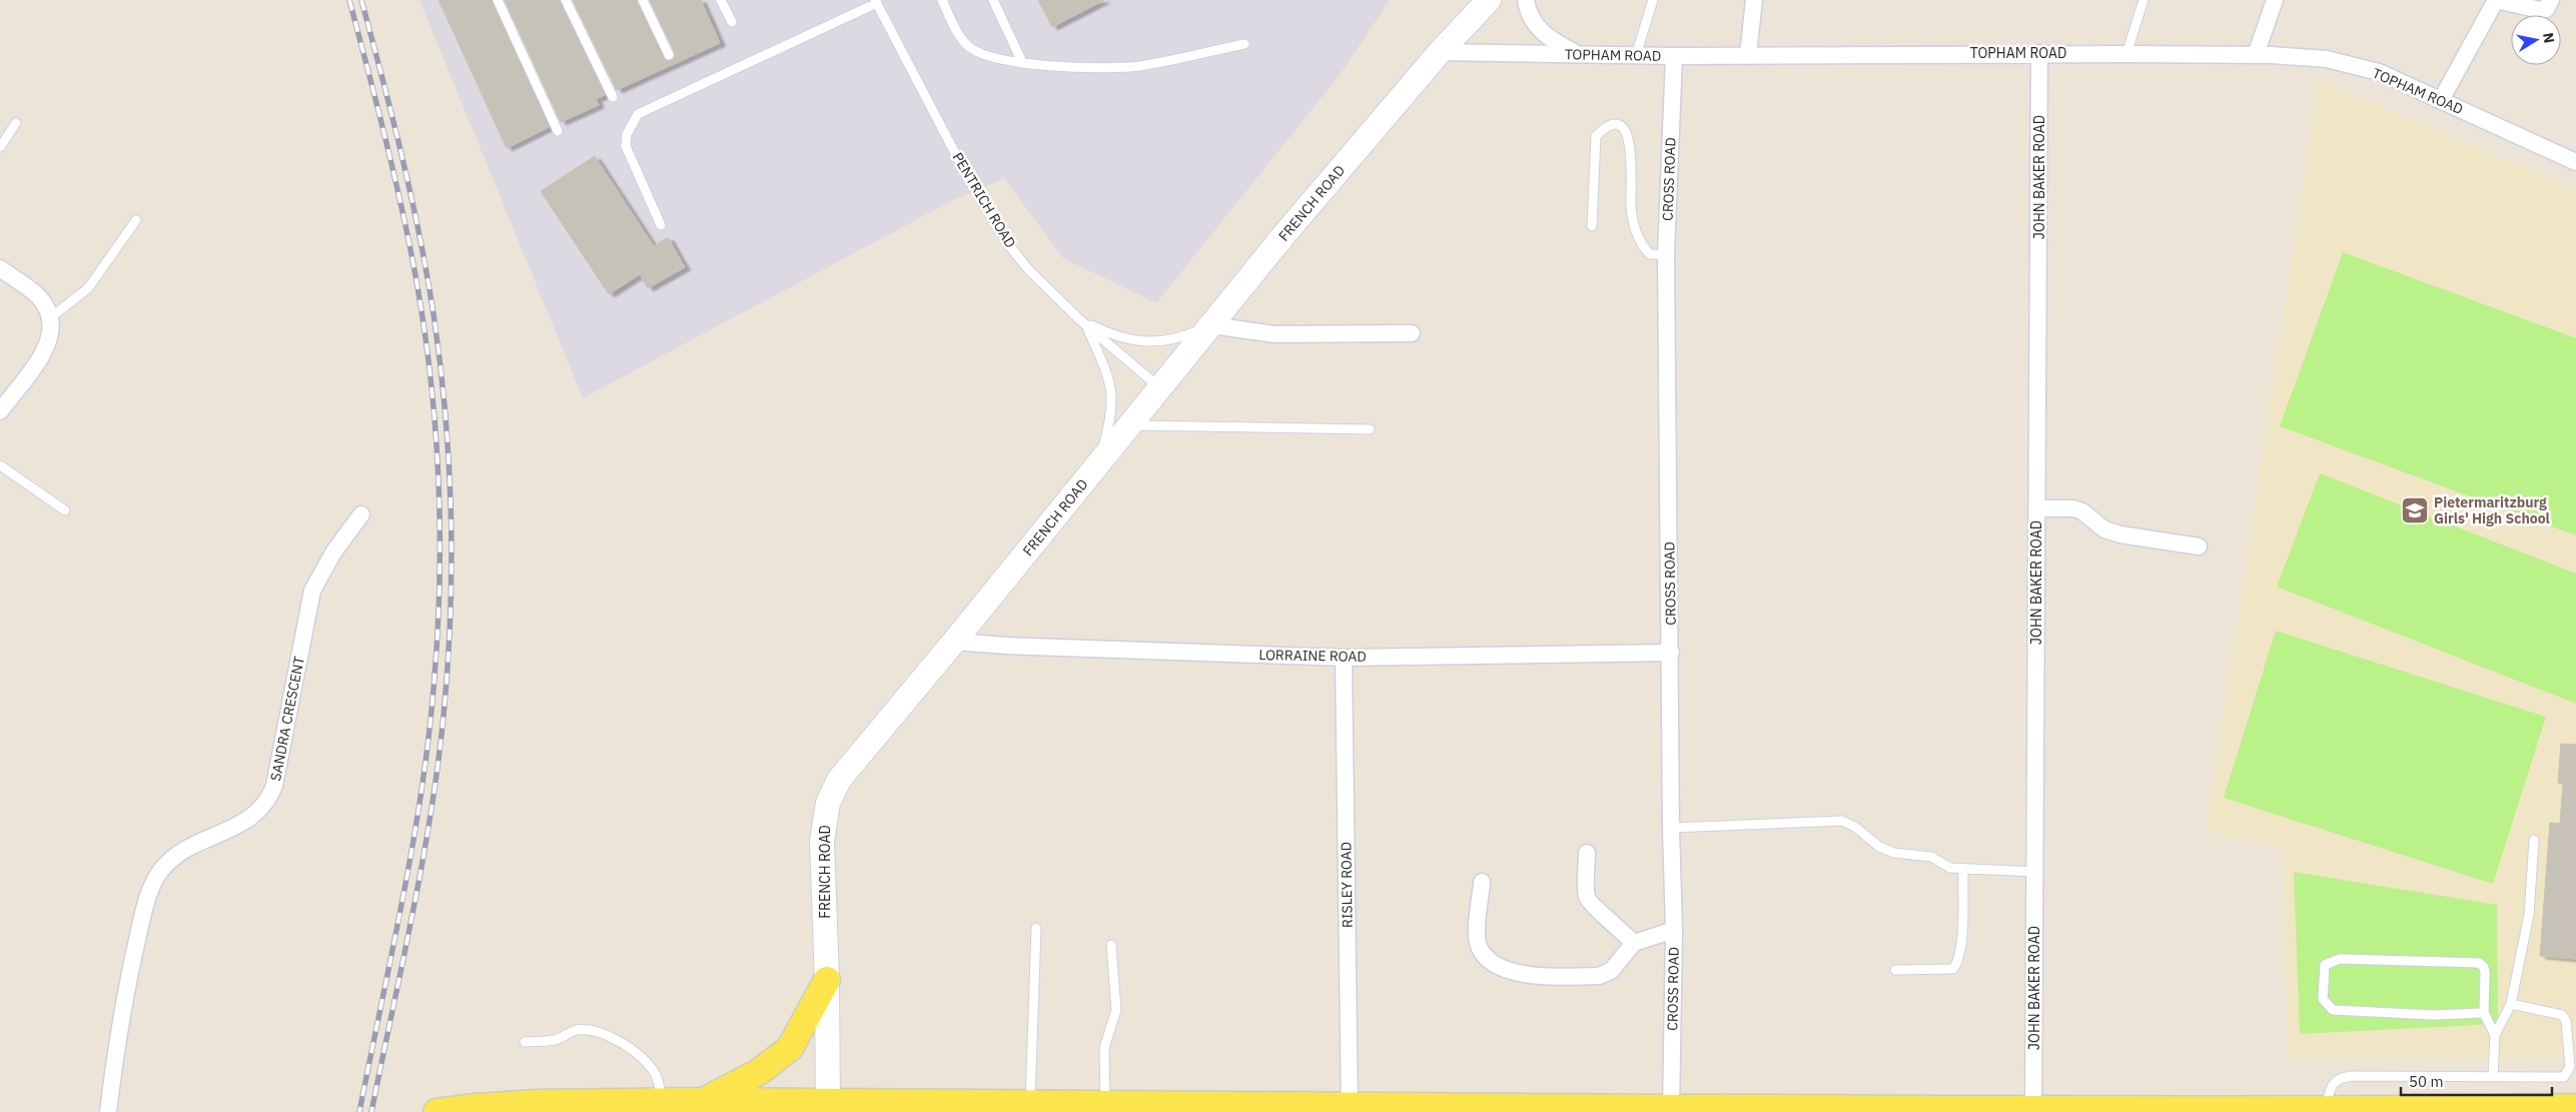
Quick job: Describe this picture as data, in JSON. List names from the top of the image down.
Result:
{
  "streets": {
    "street": [
      "TOPHAM ROAD",
      "JOHN BAKER ROAD",
      "CROSS ROAD",
      "FRENCH ROAD",
      "LORRAINE ROAD",
      "SANDRA CRESCENT",
      "RISLEY ROAD"
    ],
    "lane": ["PENTRICH ROAD"]
  },
  "crossings": [
    ["TOPHAM ROAD", "JOHN BAKER ROAD"],
    ["TOPHAM ROAD", "CROSS ROAD"],
    ["TOPHAM ROAD", "FRENCH ROAD"],
    ["CROSS ROAD", "LORRAINE ROAD"],
    ["PENTRICH ROAD", "FRENCH ROAD"],
    ["FRENCH ROAD", "LORRAINE ROAD"],
    ["LORRAINE ROAD", "RISLEY ROAD"]
  ],
  "places": {
    "school or university": ["Pietermaritzburg Girls' High School"]
  },
  "scale_bar": "50 m",
  "north": "right"
}
